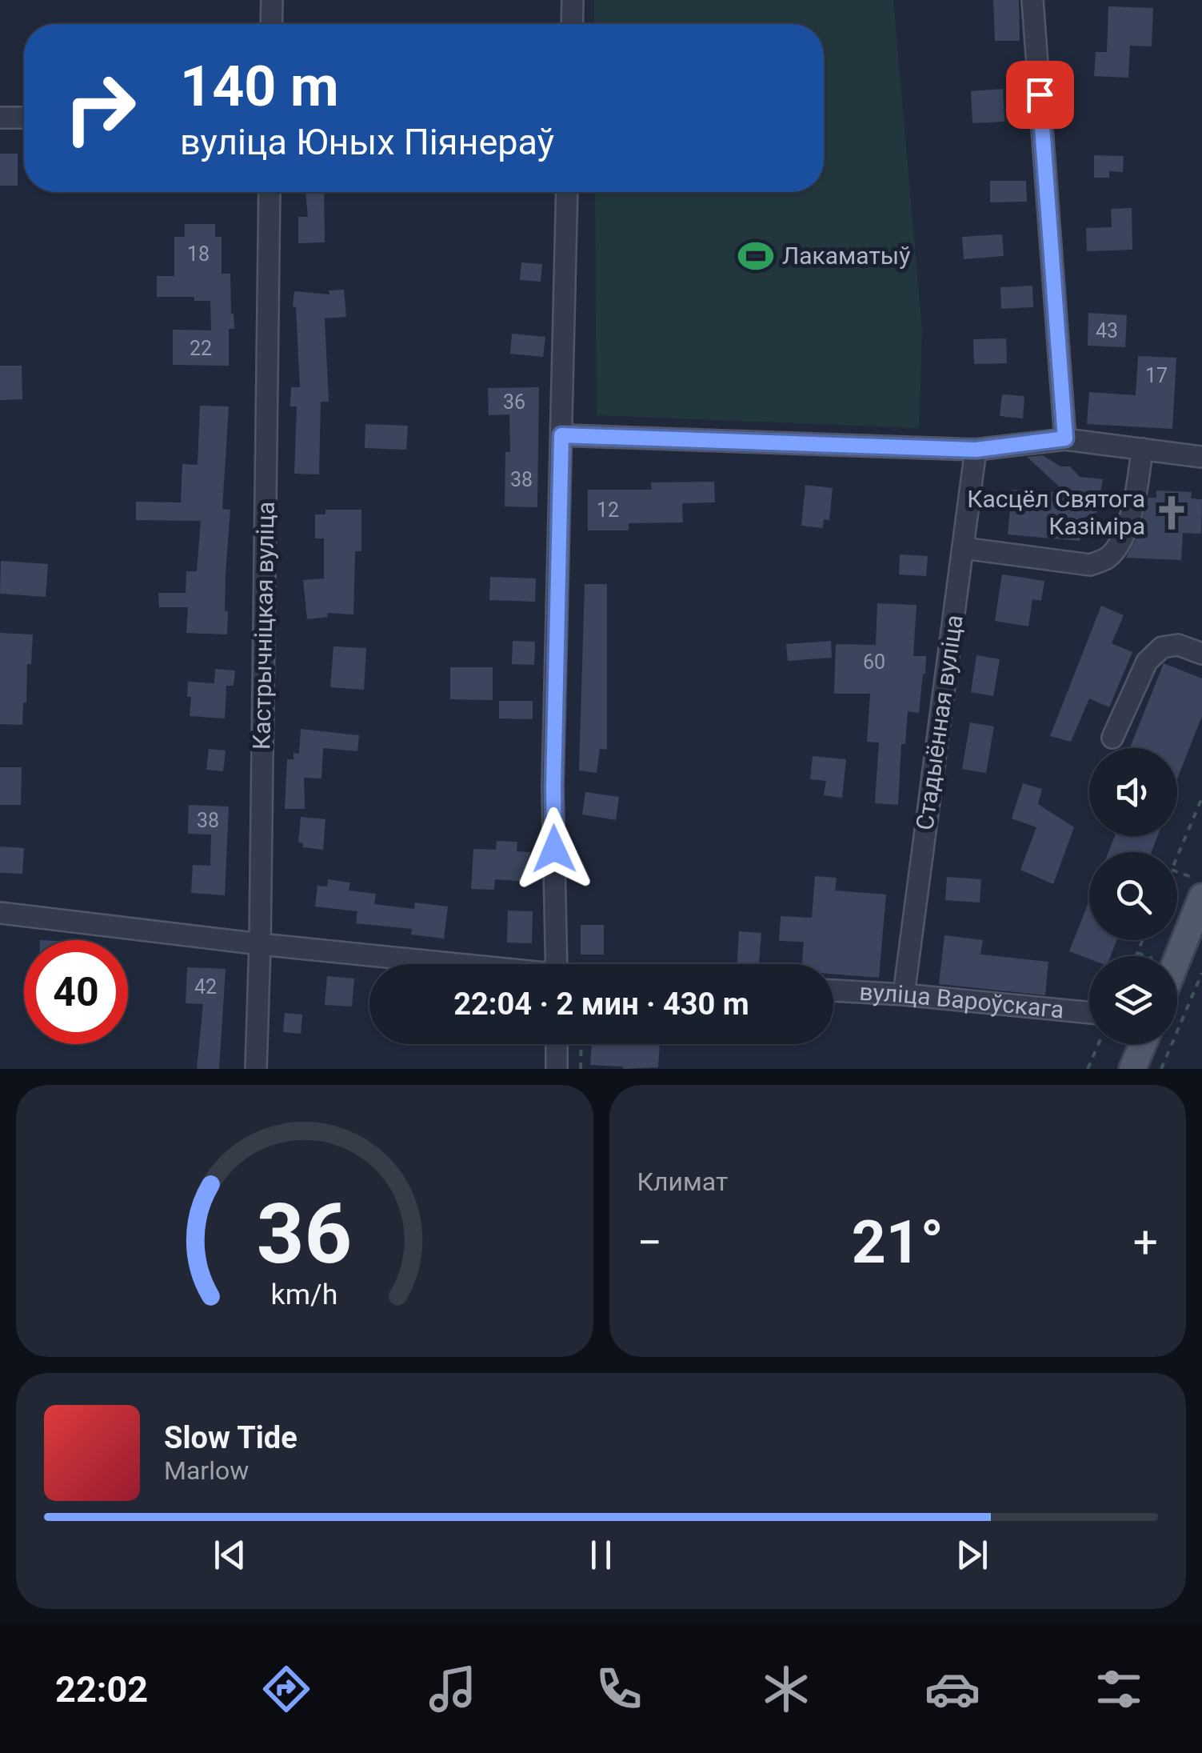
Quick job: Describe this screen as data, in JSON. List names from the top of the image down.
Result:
{
  "streets": {
    "street": ["Кастрычніцкая вуліца", "Стадыённая вуліца", "вуліца Вароўскага"]
  },
  "crossings": [
    ["Стадыённая вуліца", "вуліца Вароўскага"]
  ],
  "places": {
    "sports": ["Лакаматыў"],
    "church": ["Касцёл Святога Казіміра"]
  },
  "house_numbers": [
    "18",
    "43",
    "22",
    "17",
    "36",
    "38",
    "12",
    "60",
    "38",
    "42"
  ],
  "page": {
    "turn": ["140 m", "вуліца Юных Піянераў"],
    "limit": "40",
    "trip": "22:04 · 2 мин · 430 m",
    "tile": "Климат",
    "heat": ["−", "21°", "+"],
    "song": ["Slow Tide", "Marlow"],
    "tabs": "22:02",
    "gauge": ["36", "km/h"]
  }
}
